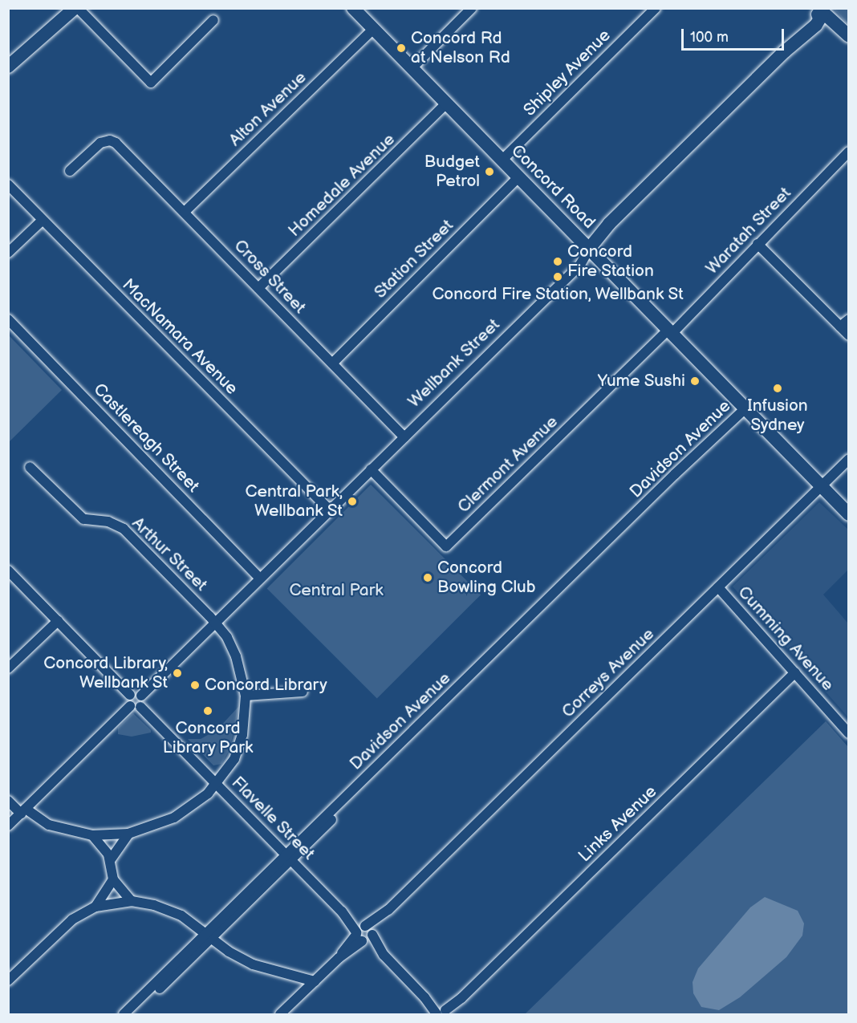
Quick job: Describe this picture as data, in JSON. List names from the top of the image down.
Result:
{
  "streets": {
    "main road": ["Concord Road", "Wellbank Street"],
    "street": [
      "Shipley Avenue",
      "Alton Avenue",
      "Homedale Avenue",
      "Waratah Street",
      "Station Street",
      "Cross Street",
      "MacNamara Avenue",
      "Castlereagh Street",
      "Davidson Avenue",
      "Clermont Avenue",
      "Arthur Street",
      "Cumming Avenue",
      "Correys Avenue",
      "Flavelle Street",
      "Links Avenue"
    ]
  },
  "crossings": [
    ["Shipley Avenue", "Concord Road"],
    ["Alton Avenue", "Concord Road"],
    ["Alton Avenue", "Cross Street"],
    ["Homedale Avenue", "Concord Road"],
    ["Homedale Avenue", "Cross Street"],
    ["Concord Road", "Waratah Street"],
    ["Concord Road", "Station Street"],
    ["Concord Road", "Wellbank Street"],
    ["Concord Road", "Davidson Avenue"],
    ["Concord Road", "Clermont Avenue"],
    ["Concord Road", "Correys Avenue"],
    ["Waratah Street", "Clermont Avenue"],
    ["Station Street", "Cross Street"],
    ["Cross Street", "Wellbank Street"],
    ["MacNamara Avenue", "Wellbank Street"],
    ["Wellbank Street", "Castlereagh Street"],
    ["Wellbank Street", "Clermont Avenue"],
    ["Wellbank Street", "Arthur Street"],
    ["Davidson Avenue", "Flavelle Street"],
    ["Cumming Avenue", "Correys Avenue"],
    ["Cumming Avenue", "Links Avenue"],
    ["Correys Avenue", "Flavelle Street"],
    ["Flavelle Street", "Links Avenue"]
  ],
  "parks": ["Central Park"],
  "places": [
    "Concord Rd at Nelson Rd",
    "Budget Petrol",
    "Concord Fire Station",
    "Concord Fire Station, Wellbank St",
    "Yume Sushi",
    "Infusion Sydney",
    "Central Park, Wellbank St",
    "Concord Bowling Club",
    "Concord Library, Wellbank St",
    "Concord Library",
    "Concord Library Park"
  ],
  "scale_bar": "100 m"
}
